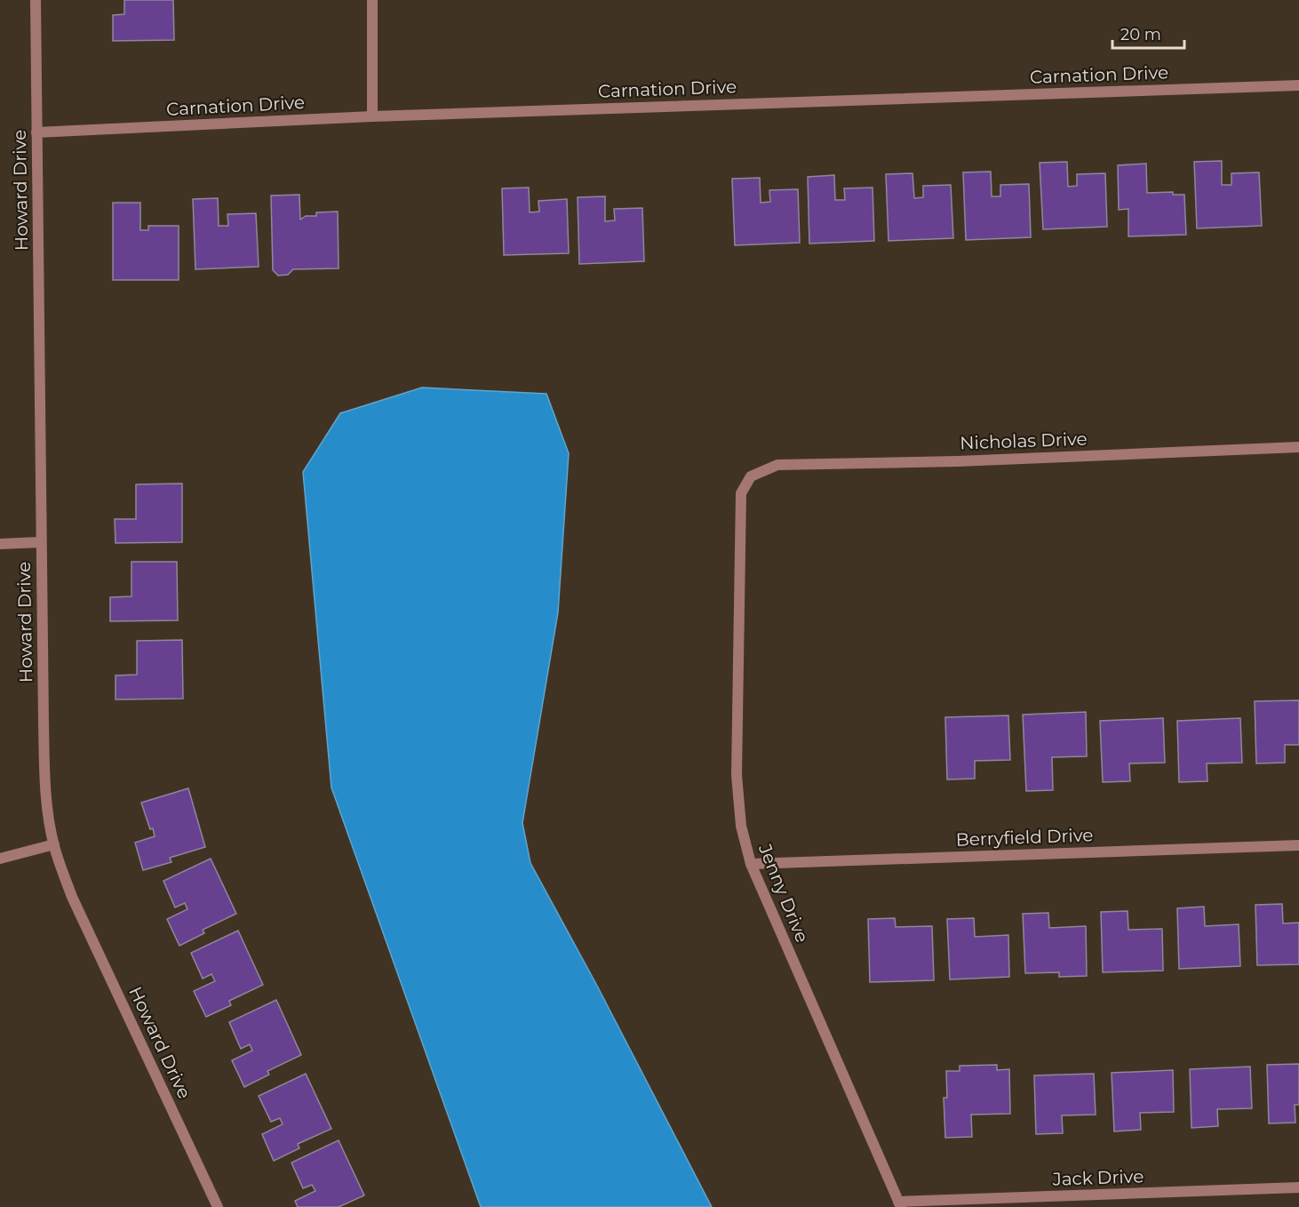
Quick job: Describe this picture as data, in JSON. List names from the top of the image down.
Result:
{
  "streets": {
    "street": [
      "Carnation Drive",
      "Howard Drive",
      "Nicholas Drive",
      "Berryfield Drive",
      "Jenny Drive",
      "Jack Drive"
    ]
  },
  "crossings": [
    ["Carnation Drive", "Howard Drive"],
    ["Nicholas Drive", "Jenny Drive"],
    ["Berryfield Drive", "Jenny Drive"],
    ["Jenny Drive", "Jack Drive"]
  ],
  "scale_bar": "20 m"
}
